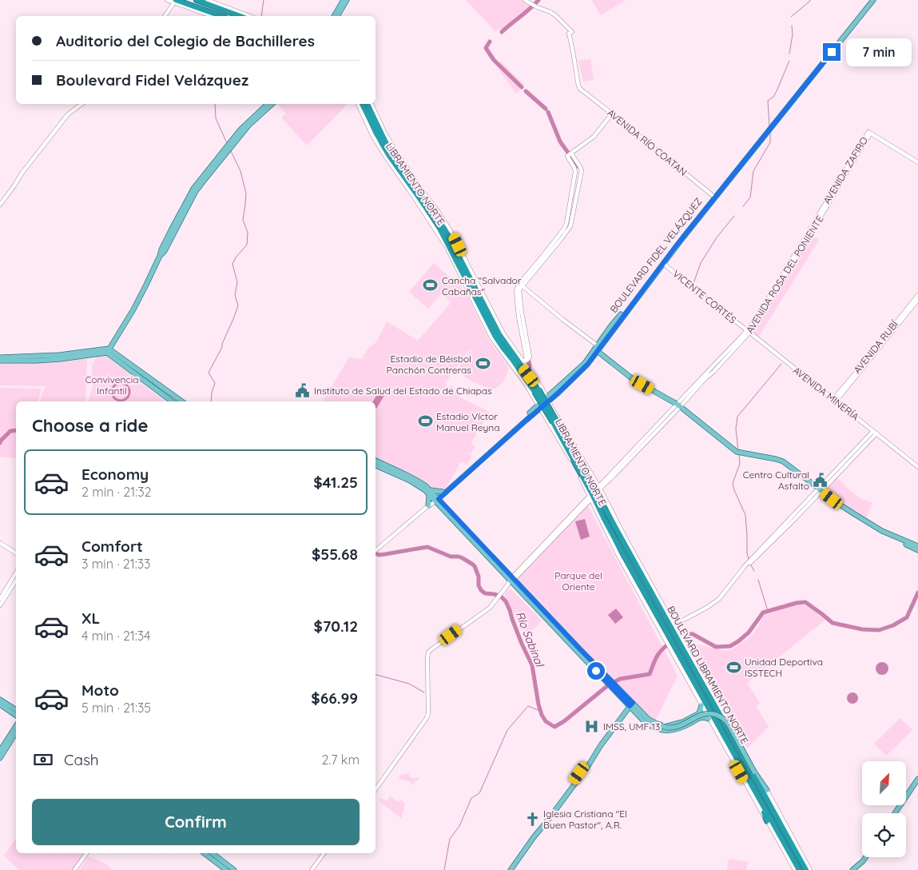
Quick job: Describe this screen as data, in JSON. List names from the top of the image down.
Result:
{
  "streets": {
    "highway": ["LIBRAMIENTO NORTE", "BOULEVARD LIBRAMIENTO NORTE"],
    "main road": ["BOULEVARD FIDEL VELÁZQUEZ"],
    "street": [
      "AVENIDA RÍO COATAN",
      "AVENIDA ZAFIRO",
      "AVENIDA ROSA DEL PONIENTE",
      "VICENTE CORTÉS",
      "AVENIDA RUBÍ",
      "AVENIDA MINERÍA"
    ]
  },
  "crossings": [
    ["AVENIDA RÍO COATAN", "BOULEVARD FIDEL VELÁZQUEZ"],
    ["AVENIDA ZAFIRO", "AVENIDA ROSA DEL PONIENTE"],
    ["AVENIDA ZAFIRO", "VICENTE CORTÉS"],
    ["AVENIDA ZAFIRO", "AVENIDA MINERÍA"],
    ["LIBRAMIENTO NORTE", "BOULEVARD FIDEL VELÁZQUEZ"],
    ["LIBRAMIENTO NORTE", "AVENIDA ROSA DEL PONIENTE"],
    ["LIBRAMIENTO NORTE", "BOULEVARD LIBRAMIENTO NORTE"],
    ["BOULEVARD FIDEL VELÁZQUEZ", "VICENTE CORTÉS"],
    ["AVENIDA ROSA DEL PONIENTE", "VICENTE CORTÉS"],
    ["AVENIDA ROSA DEL PONIENTE", "AVENIDA MINERÍA"],
    ["AVENIDA ROSA DEL PONIENTE", "BOULEVARD LIBRAMIENTO NORTE"],
    ["VICENTE CORTÉS", "AVENIDA MINERÍA"],
    ["AVENIDA RUBÍ", "AVENIDA MINERÍA"]
  ],
  "water": ["Río Sabinal"],
  "parks": ["Convivencia Infantil", "Parque del Oriente"],
  "places": {
    "sports": [
      "Cancha \"Salvador Cabañas\"",
      "Estadio de Béisbol Panchón Contreras",
      "Estadio Víctor Manuel Reyna",
      "Unidad Deportiva ISSTECH"
    ],
    "public building": ["Instituto de Salud del Estado de Chiapas", "Centro Cultural Asfalto"],
    "hospital": ["IMSS, UMF 13"],
    "church": ["Iglesia Cristiana \"El Buen Pastor\", A.R."]
  },
  "north": "top right",
  "page": {
    "banner": ["Auditorio del Colegio de Bachilleres", "Boulevard Fidel Velázquez"],
    "bubble": "7 min",
    "heading": "Choose a ride",
    "list": [
      {
        "name": "Economy",
        "note": "2 min · 21:32",
        "value": "$41.25"
      },
      {
        "name": "Comfort",
        "note": "3 min · 21:33",
        "value": "$55.68"
      },
      {
        "name": "XL",
        "note": "4 min · 21:34",
        "value": "$70.12"
      },
      {
        "name": "Moto",
        "note": "5 min · 21:35",
        "value": "$66.99"
      }
    ],
    "pay": ["Cash", "2.7 km"],
    "buttons": "Confirm"
  }
}
